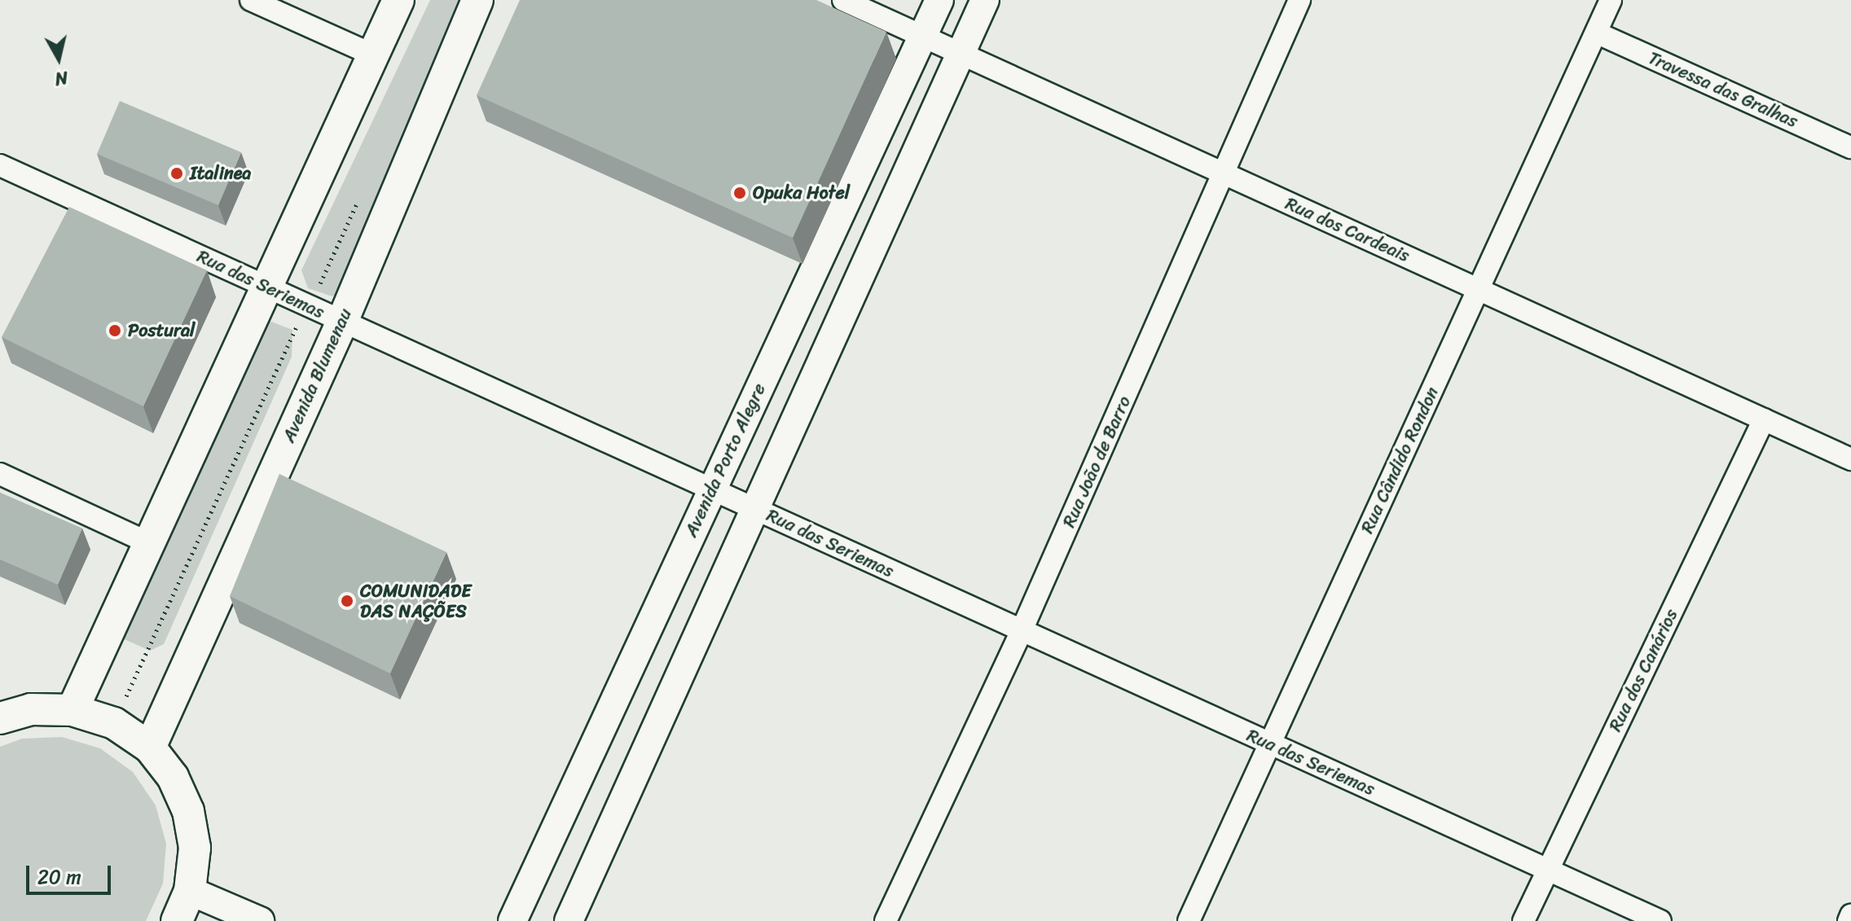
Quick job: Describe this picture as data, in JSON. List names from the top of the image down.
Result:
{
  "streets": {
    "main road": ["Avenida Blumenau"],
    "street": [
      "Travessa das Gralhas",
      "Rua dos Cardeais",
      "Rua das Seriemas",
      "Avenida Porto Alegre",
      "Rua Cândido Rondon",
      "Rua João de Barro",
      "Rua dos Canários"
    ]
  },
  "crossings": [
    ["Travessa das Gralhas", "Rua Cândido Rondon"],
    ["Rua dos Cardeais", "Avenida Porto Alegre"],
    ["Rua dos Cardeais", "Rua Cândido Rondon"],
    ["Rua dos Cardeais", "Rua João de Barro"],
    ["Rua dos Cardeais", "Rua dos Canários"],
    ["Rua das Seriemas", "Avenida Blumenau"],
    ["Rua das Seriemas", "Avenida Porto Alegre"],
    ["Rua das Seriemas", "Rua Cândido Rondon"],
    ["Rua das Seriemas", "Rua João de Barro"],
    ["Rua das Seriemas", "Rua dos Canários"]
  ],
  "places": [
    "Italinea",
    "Opuka Hotel",
    "Postural",
    "COMUNIDADE DAS NAÇÕES"
  ],
  "scale_bar": "20 m",
  "north": "bottom"
}
